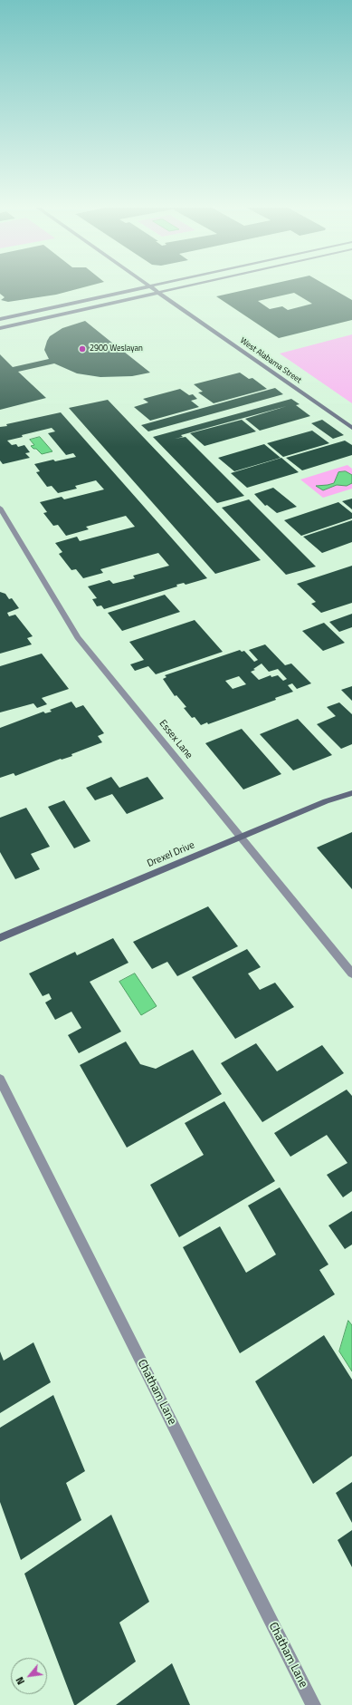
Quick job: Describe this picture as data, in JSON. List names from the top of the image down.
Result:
{
  "streets": {
    "main road": ["West Alabama Street", "Drexel Drive"],
    "street": ["Essex Lane", "Chatham Lane"]
  },
  "crossings": [
    ["Essex Lane", "Drexel Drive"]
  ],
  "places": ["2900 Weslayan"],
  "north": "bottom left"
}
